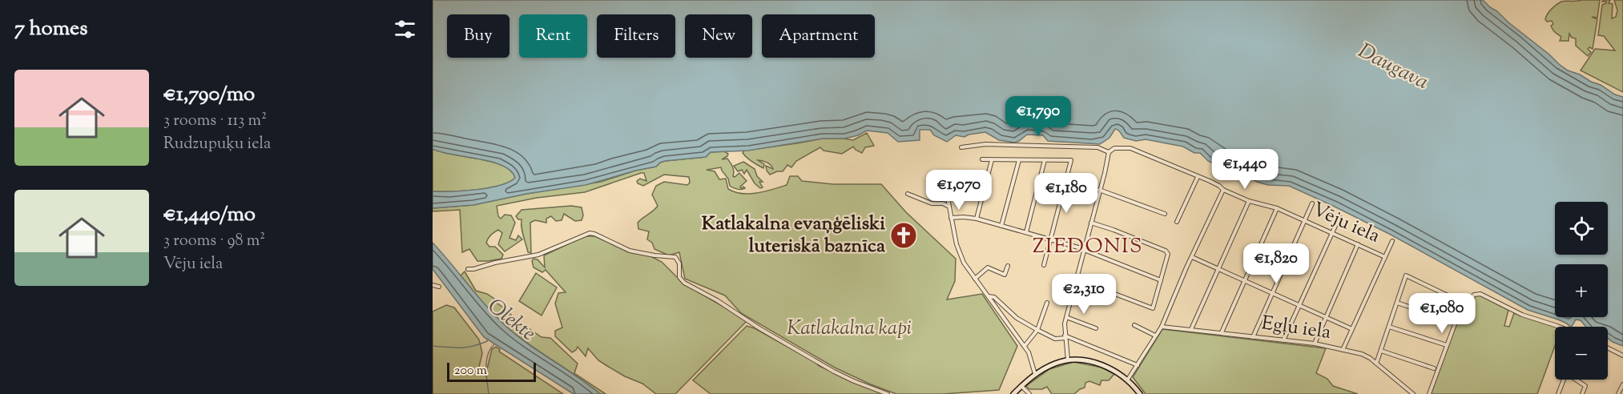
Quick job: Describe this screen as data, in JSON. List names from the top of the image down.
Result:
{
  "streets": {
    "street": ["Vēju iela", "Egļu iela"]
  },
  "districts": ["ZIEDONIS"],
  "water": ["Daugava", "Olekte"],
  "parks": ["Katlakalna kapi"],
  "places": {
    "church": ["Katlakalna evaņģēliski luteriskā baznīca"]
  },
  "scale_bar": "200 m",
  "page": {
    "heading": "7 homes",
    "chip": [
      "Buy",
      "Rent",
      "Filters",
      "New",
      "Apartment"
    ],
    "list": [
      {
        "name": "€1,790/mo",
        "note": "3 rooms · 113 m² · Rudzupuķu iela"
      },
      {
        "name": "€1,440/mo",
        "note": "3 rooms · 98 m² · Vēju iela"
      }
    ],
    "price": [
      "€1,790",
      "€1,440",
      "€1,070",
      "€1,180",
      "€1,820",
      "€2,310",
      "€1,080"
    ],
    "map_buttons": ["+", "−"],
    "scale": "200 m"
  }
}
